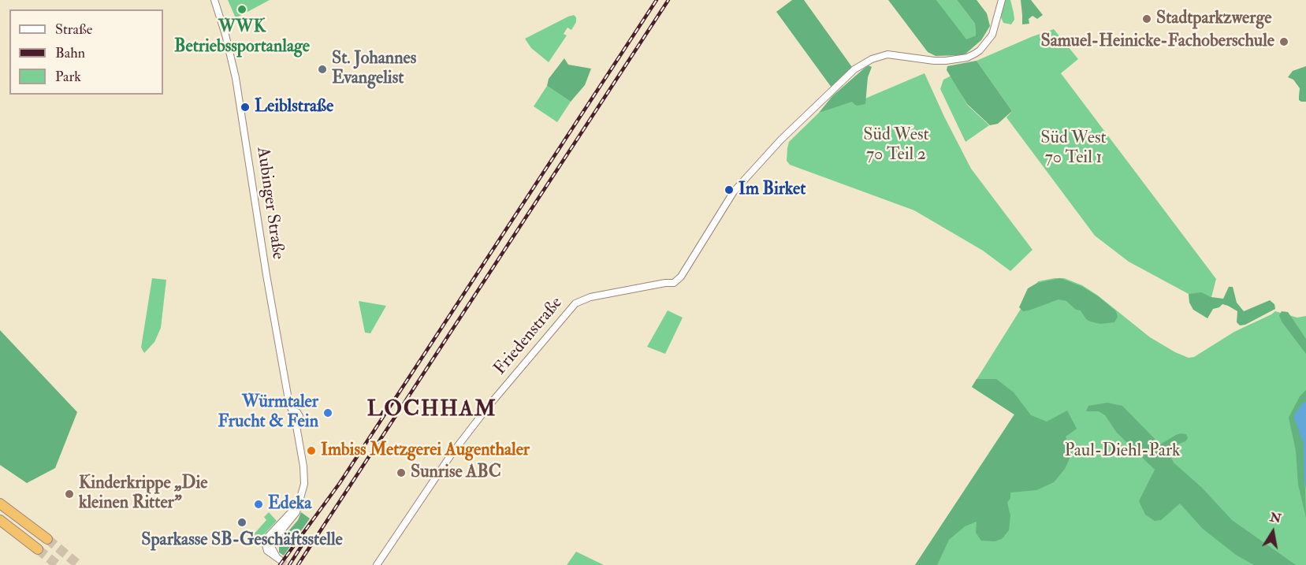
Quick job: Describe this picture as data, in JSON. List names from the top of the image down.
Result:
{
  "streets": {
    "street": ["Aubinger Straße", "Friedenstraße"]
  },
  "districts": ["LOCHHAM"],
  "parks": ["Süd West 70 Teil 2", "Süd West 70 Teil 1", "Paul-Diehl-Park"],
  "places": [
    "WWK Betriebssportanlage",
    "Stadtparkzwerge",
    "Samuel-Heinicke-Fachoberschule",
    "St. Johannes Evangelist",
    "Leiblstraße",
    "Im Birket",
    "Würmtaler Frucht & Fein",
    "Imbiss Metzgerei Augenthaler",
    "Sunrise ABC",
    "Kinderkrippe „Die kleinen Ritter\"",
    "Edeka",
    "Sparkasse SB-Geschäftsstelle"
  ],
  "legend": ["Straße", "Bahn", "Park"],
  "north": "top"
}
